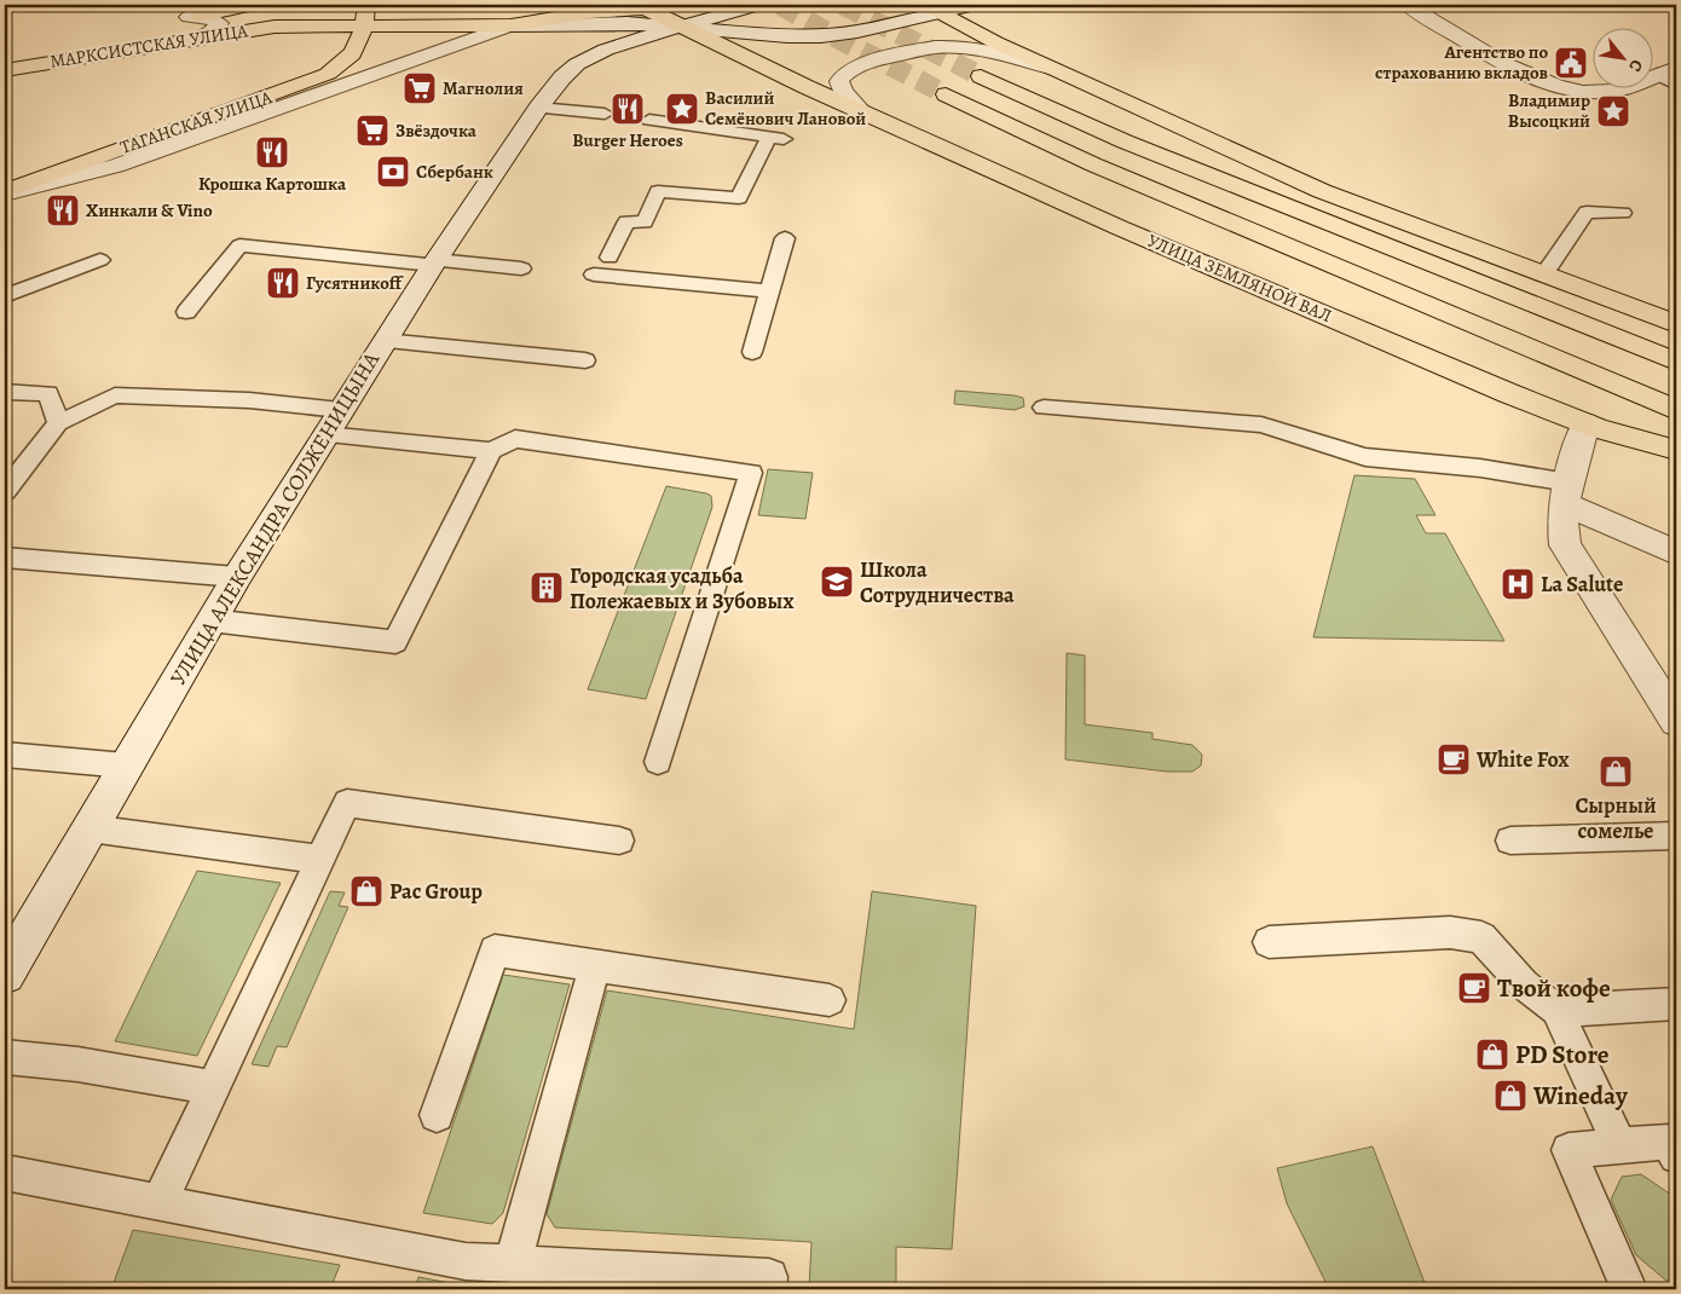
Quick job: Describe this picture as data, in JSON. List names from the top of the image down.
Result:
{
  "streets": {
    "main road": [
      "МАРКСИСТСКАЯ УЛИЦА",
      "ТАГАНСКАЯ УЛИЦА",
      "УЛИЦА ЗЕМЛЯНОЙ ВАЛ",
      "УЛИЦА АЛЕКСАНДРА СОЛЖЕНИЦЫНА"
    ]
  },
  "crossings": [
    ["МАРКСИСТСКАЯ УЛИЦА", "ТАГАНСКАЯ УЛИЦА"],
    ["МАРКСИСТСКАЯ УЛИЦА", "УЛИЦА ЗЕМЛЯНОЙ ВАЛ"],
    ["УЛИЦА ЗЕМЛЯНОЙ ВАЛ", "УЛИЦА АЛЕКСАНДРА СОЛЖЕНИЦЫНА"]
  ],
  "places": {
    "public building": ["Агентство по страхованию вкладов"],
    "supermarket": ["Магнолия", "Звёздочка"],
    "restaurant": [
      "Burger Heroes",
      "Крошка Картошка",
      "Хинкали & Vino",
      "Гусятникоff"
    ],
    "place": ["Василий Семёнович Лановой", "Владимир Высоцкий"],
    "bank": ["Сбербанк"],
    "school or university": ["Школа Сотрудничества"],
    "hospital": ["La Salute"],
    "building": ["Городская усадьба Полежаевых и Зубовых"],
    "cafe": ["White Fox", "Твой кофе"],
    "shop": [
      "Сырный сомелье",
      "Pac Group",
      "PD Store",
      "Wineday"
    ]
  },
  "north": "bottom right"
}
